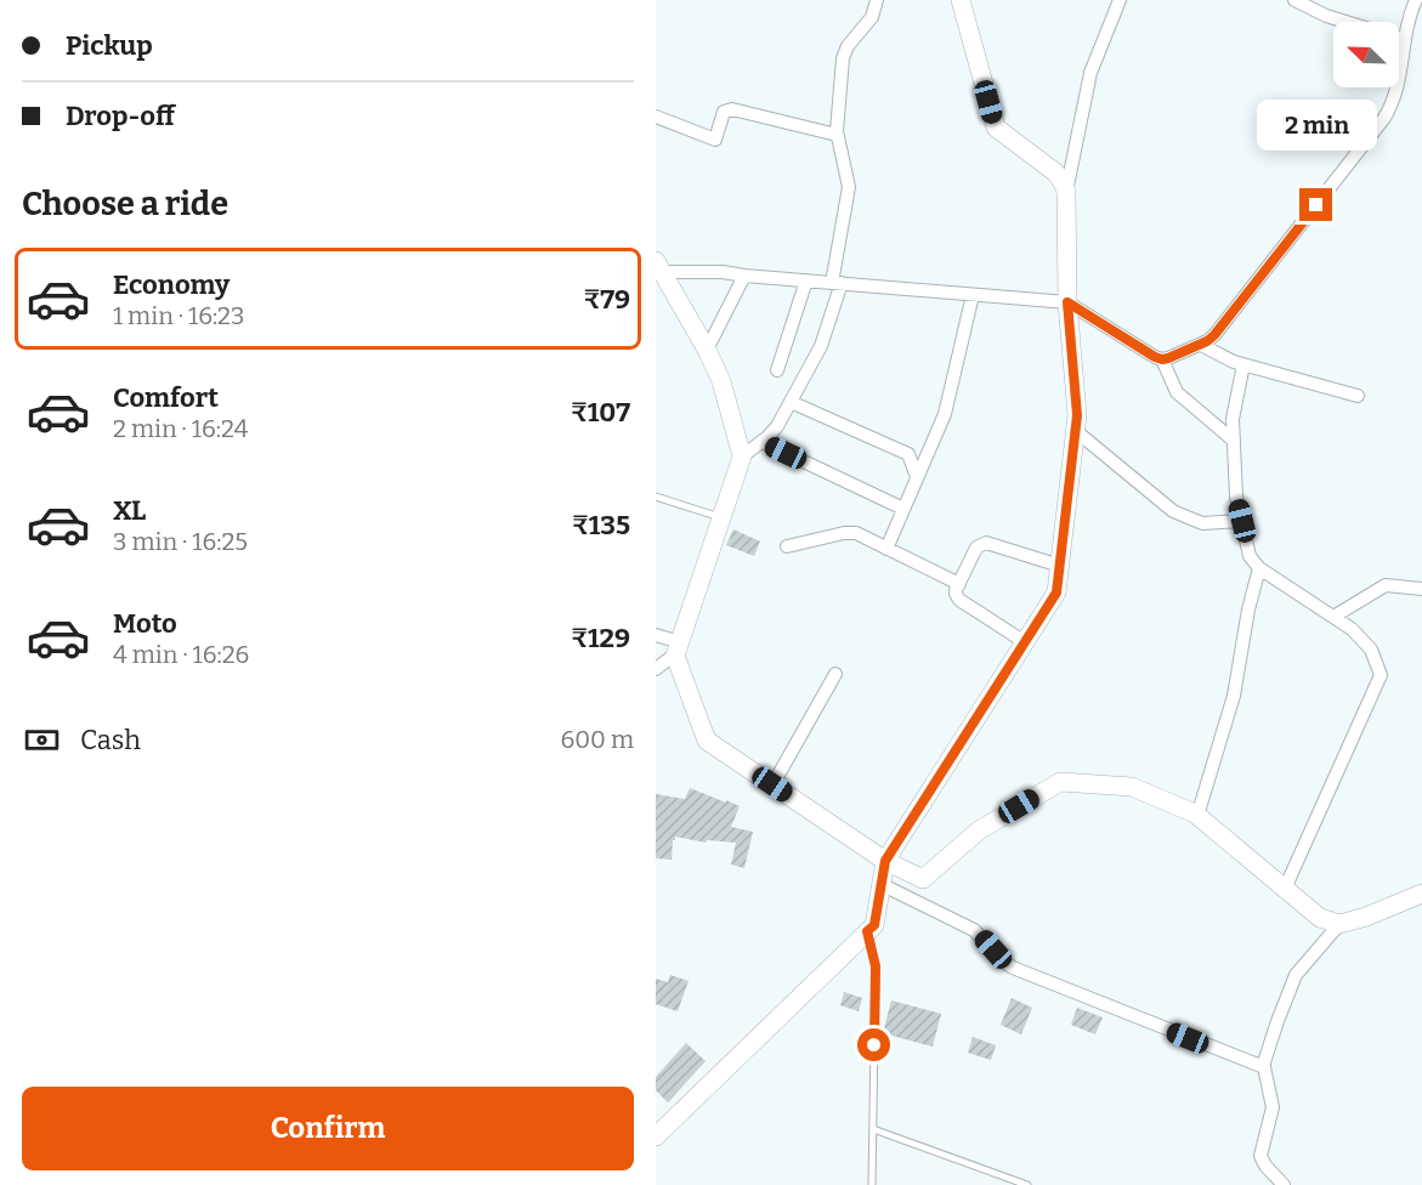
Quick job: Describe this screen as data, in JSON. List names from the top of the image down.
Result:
{
  "north": "top left",
  "page": {
    "banner": ["Pickup", "Drop-off"],
    "bubble": "2 min",
    "heading": "Choose a ride",
    "list": [
      {
        "name": "Economy",
        "note": "1 min · 16:23",
        "value": "₹79"
      },
      {
        "name": "Comfort",
        "note": "2 min · 16:24",
        "value": "₹107"
      },
      {
        "name": "XL",
        "note": "3 min · 16:25",
        "value": "₹135"
      },
      {
        "name": "Moto",
        "note": "4 min · 16:26",
        "value": "₹129"
      }
    ],
    "pay": ["Cash", "600 m"],
    "buttons": "Confirm"
  }
}
